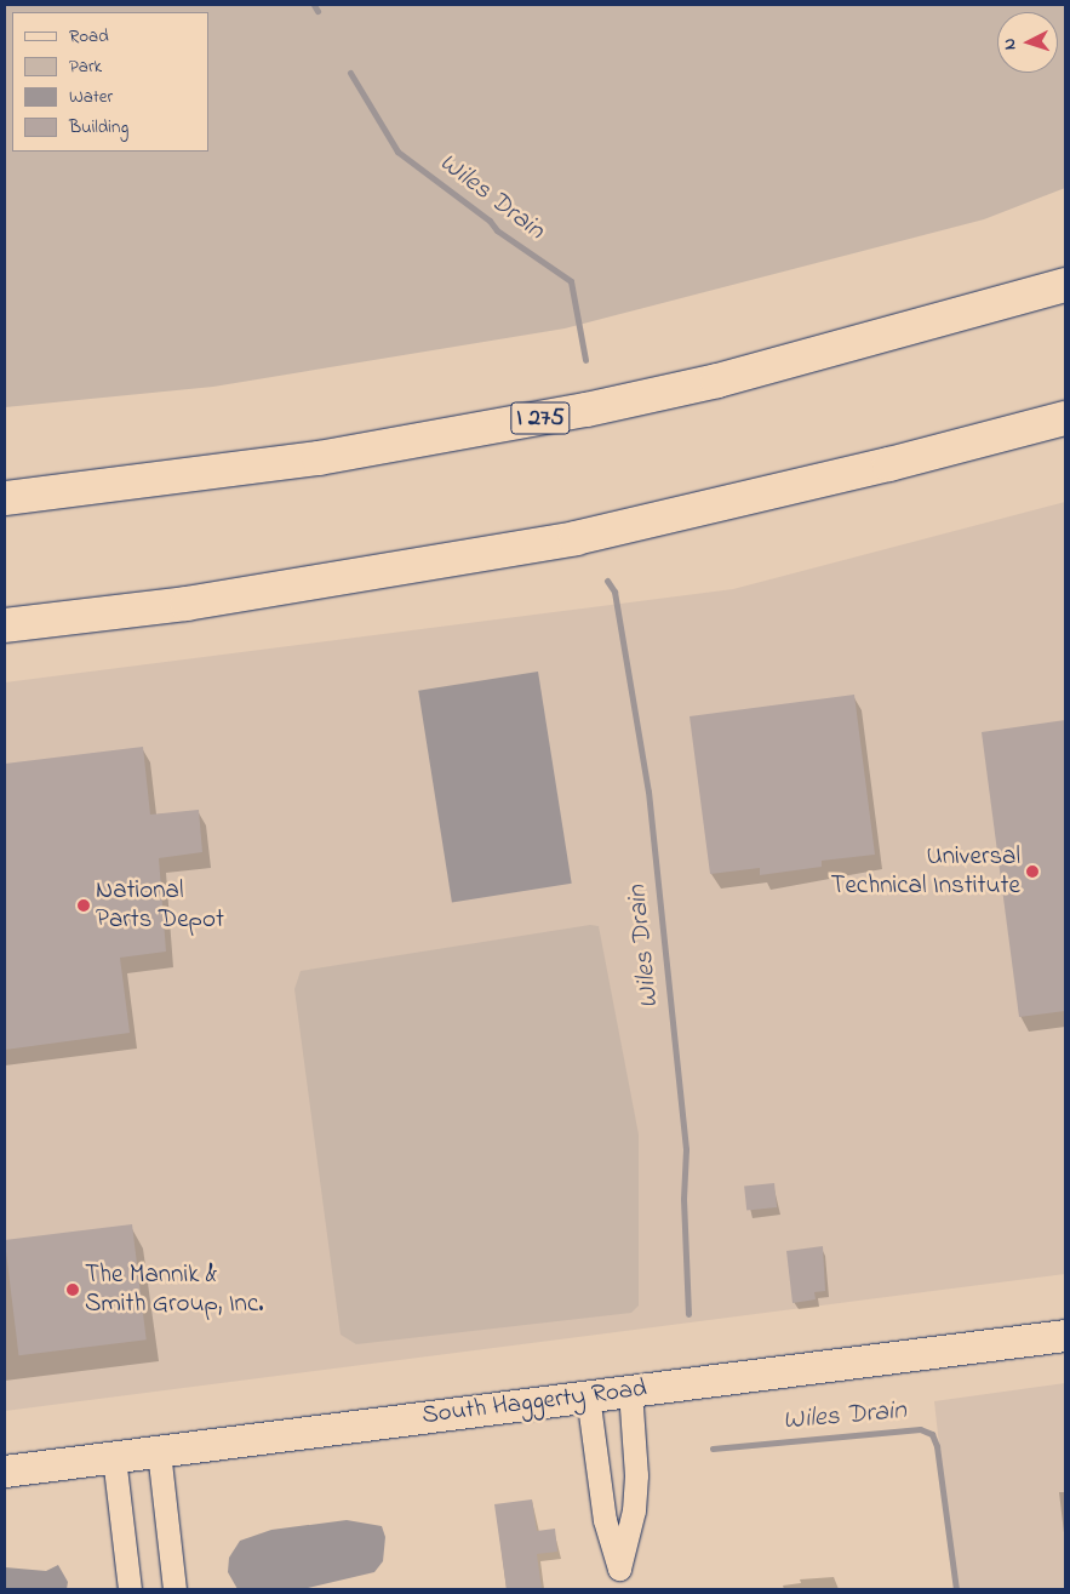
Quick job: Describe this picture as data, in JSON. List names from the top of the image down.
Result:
{
  "streets": {
    "highway": ["I 275"],
    "main road": ["South Haggerty Road"]
  },
  "water": ["Wiles Drain"],
  "places": ["Universal Technical Institute", "National Parts Depot", "The Mannik & Smith Group, Inc."],
  "legend": [
    "Road",
    "Park",
    "Water",
    "Building"
  ],
  "north": "left"
}
